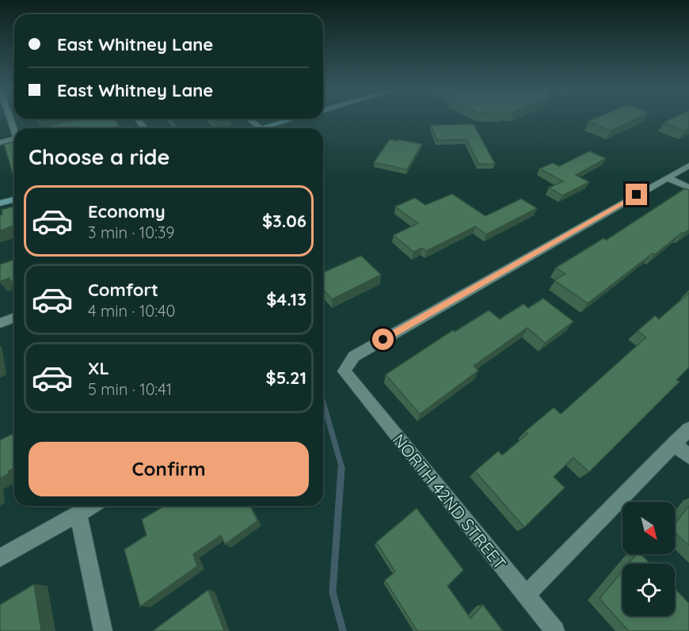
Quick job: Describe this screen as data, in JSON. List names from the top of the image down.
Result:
{
  "streets": {
    "street": ["NORTH 42ND STREET"]
  },
  "north": "bottom right",
  "page": {
    "banner": ["East Whitney Lane", "East Whitney Lane"],
    "heading": "Choose a ride",
    "list": [
      {
        "name": "Economy",
        "note": "3 min · 10:39",
        "value": "$3.06"
      },
      {
        "name": "Comfort",
        "note": "4 min · 10:40",
        "value": "$4.13"
      },
      {
        "name": "XL",
        "note": "5 min · 10:41",
        "value": "$5.21"
      }
    ],
    "buttons": "Confirm"
  }
}
